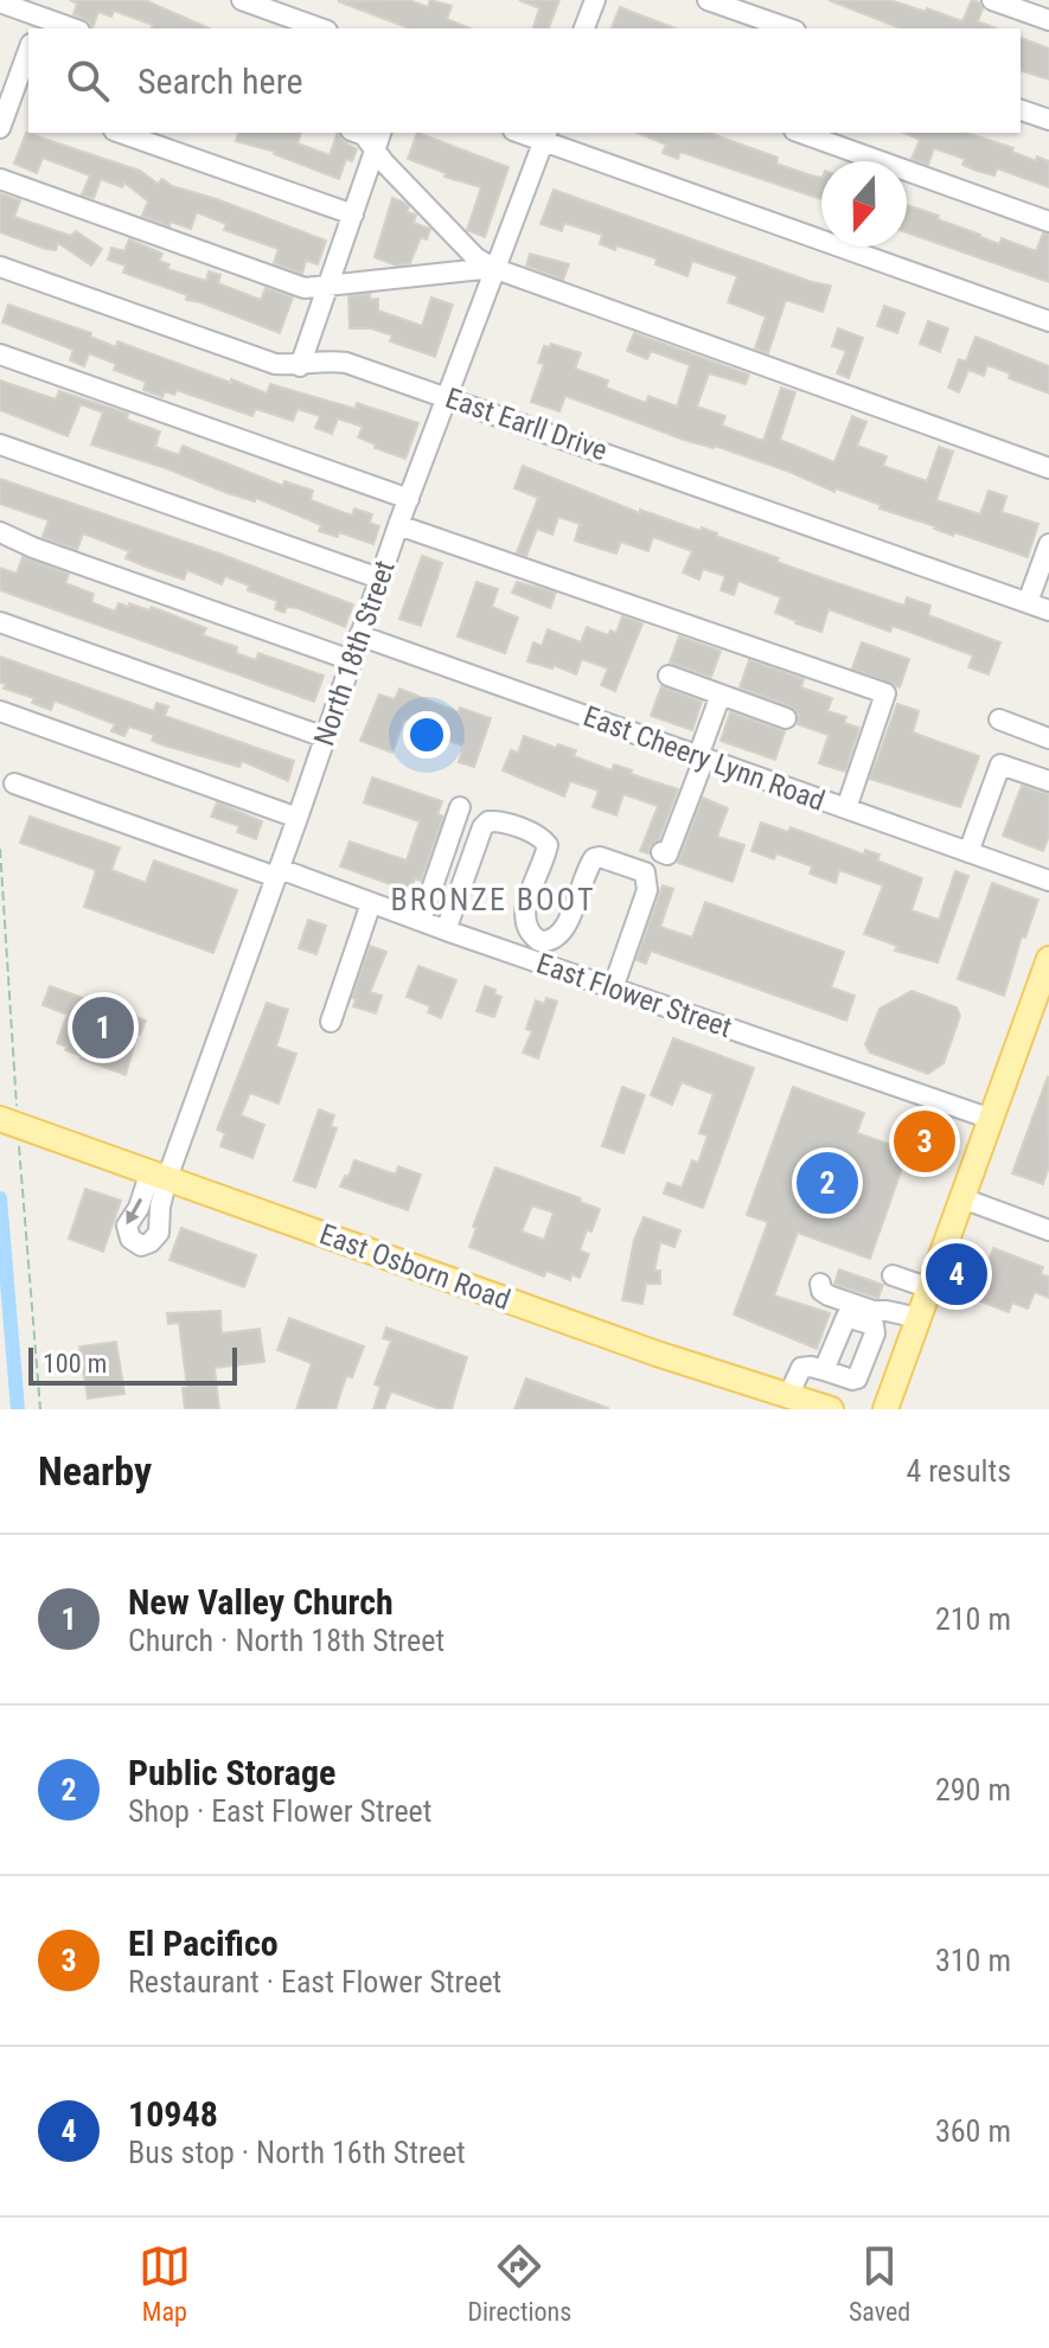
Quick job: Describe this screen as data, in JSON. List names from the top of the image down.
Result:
{
  "streets": {
    "main road": ["East Osborn Road"],
    "street": [
      "East Earll Drive",
      "North 18th Street",
      "East Cheery Lynn Road",
      "East Flower Street"
    ]
  },
  "crossings": [
    ["East Earll Drive", "North 18th Street"],
    ["North 18th Street", "East Cheery Lynn Road"],
    ["North 18th Street", "East Flower Street"],
    ["North 18th Street", "East Osborn Road"]
  ],
  "districts": ["BRONZE BOOT"],
  "scale_bar": "100 m",
  "north": "bottom",
  "page": {
    "search": "Search here",
    "pins": [
      "1",
      "3",
      "2",
      "4"
    ],
    "scale": "100 m",
    "heading": ["Nearby", "4 results"],
    "list": [
      {
        "mark": "1",
        "name": "New Valley Church",
        "note": "Church · North 18th Street",
        "value": "210 m"
      },
      {
        "mark": "2",
        "name": "Public Storage",
        "note": "Shop · East Flower Street",
        "value": "290 m"
      },
      {
        "mark": "3",
        "name": "El Pacifico",
        "note": "Restaurant · East Flower Street",
        "value": "310 m"
      },
      {
        "mark": "4",
        "name": "10948",
        "note": "Bus stop · North 16th Street",
        "value": "360 m"
      }
    ],
    "nav": ["Map", "Directions", "Saved"]
  }
}
